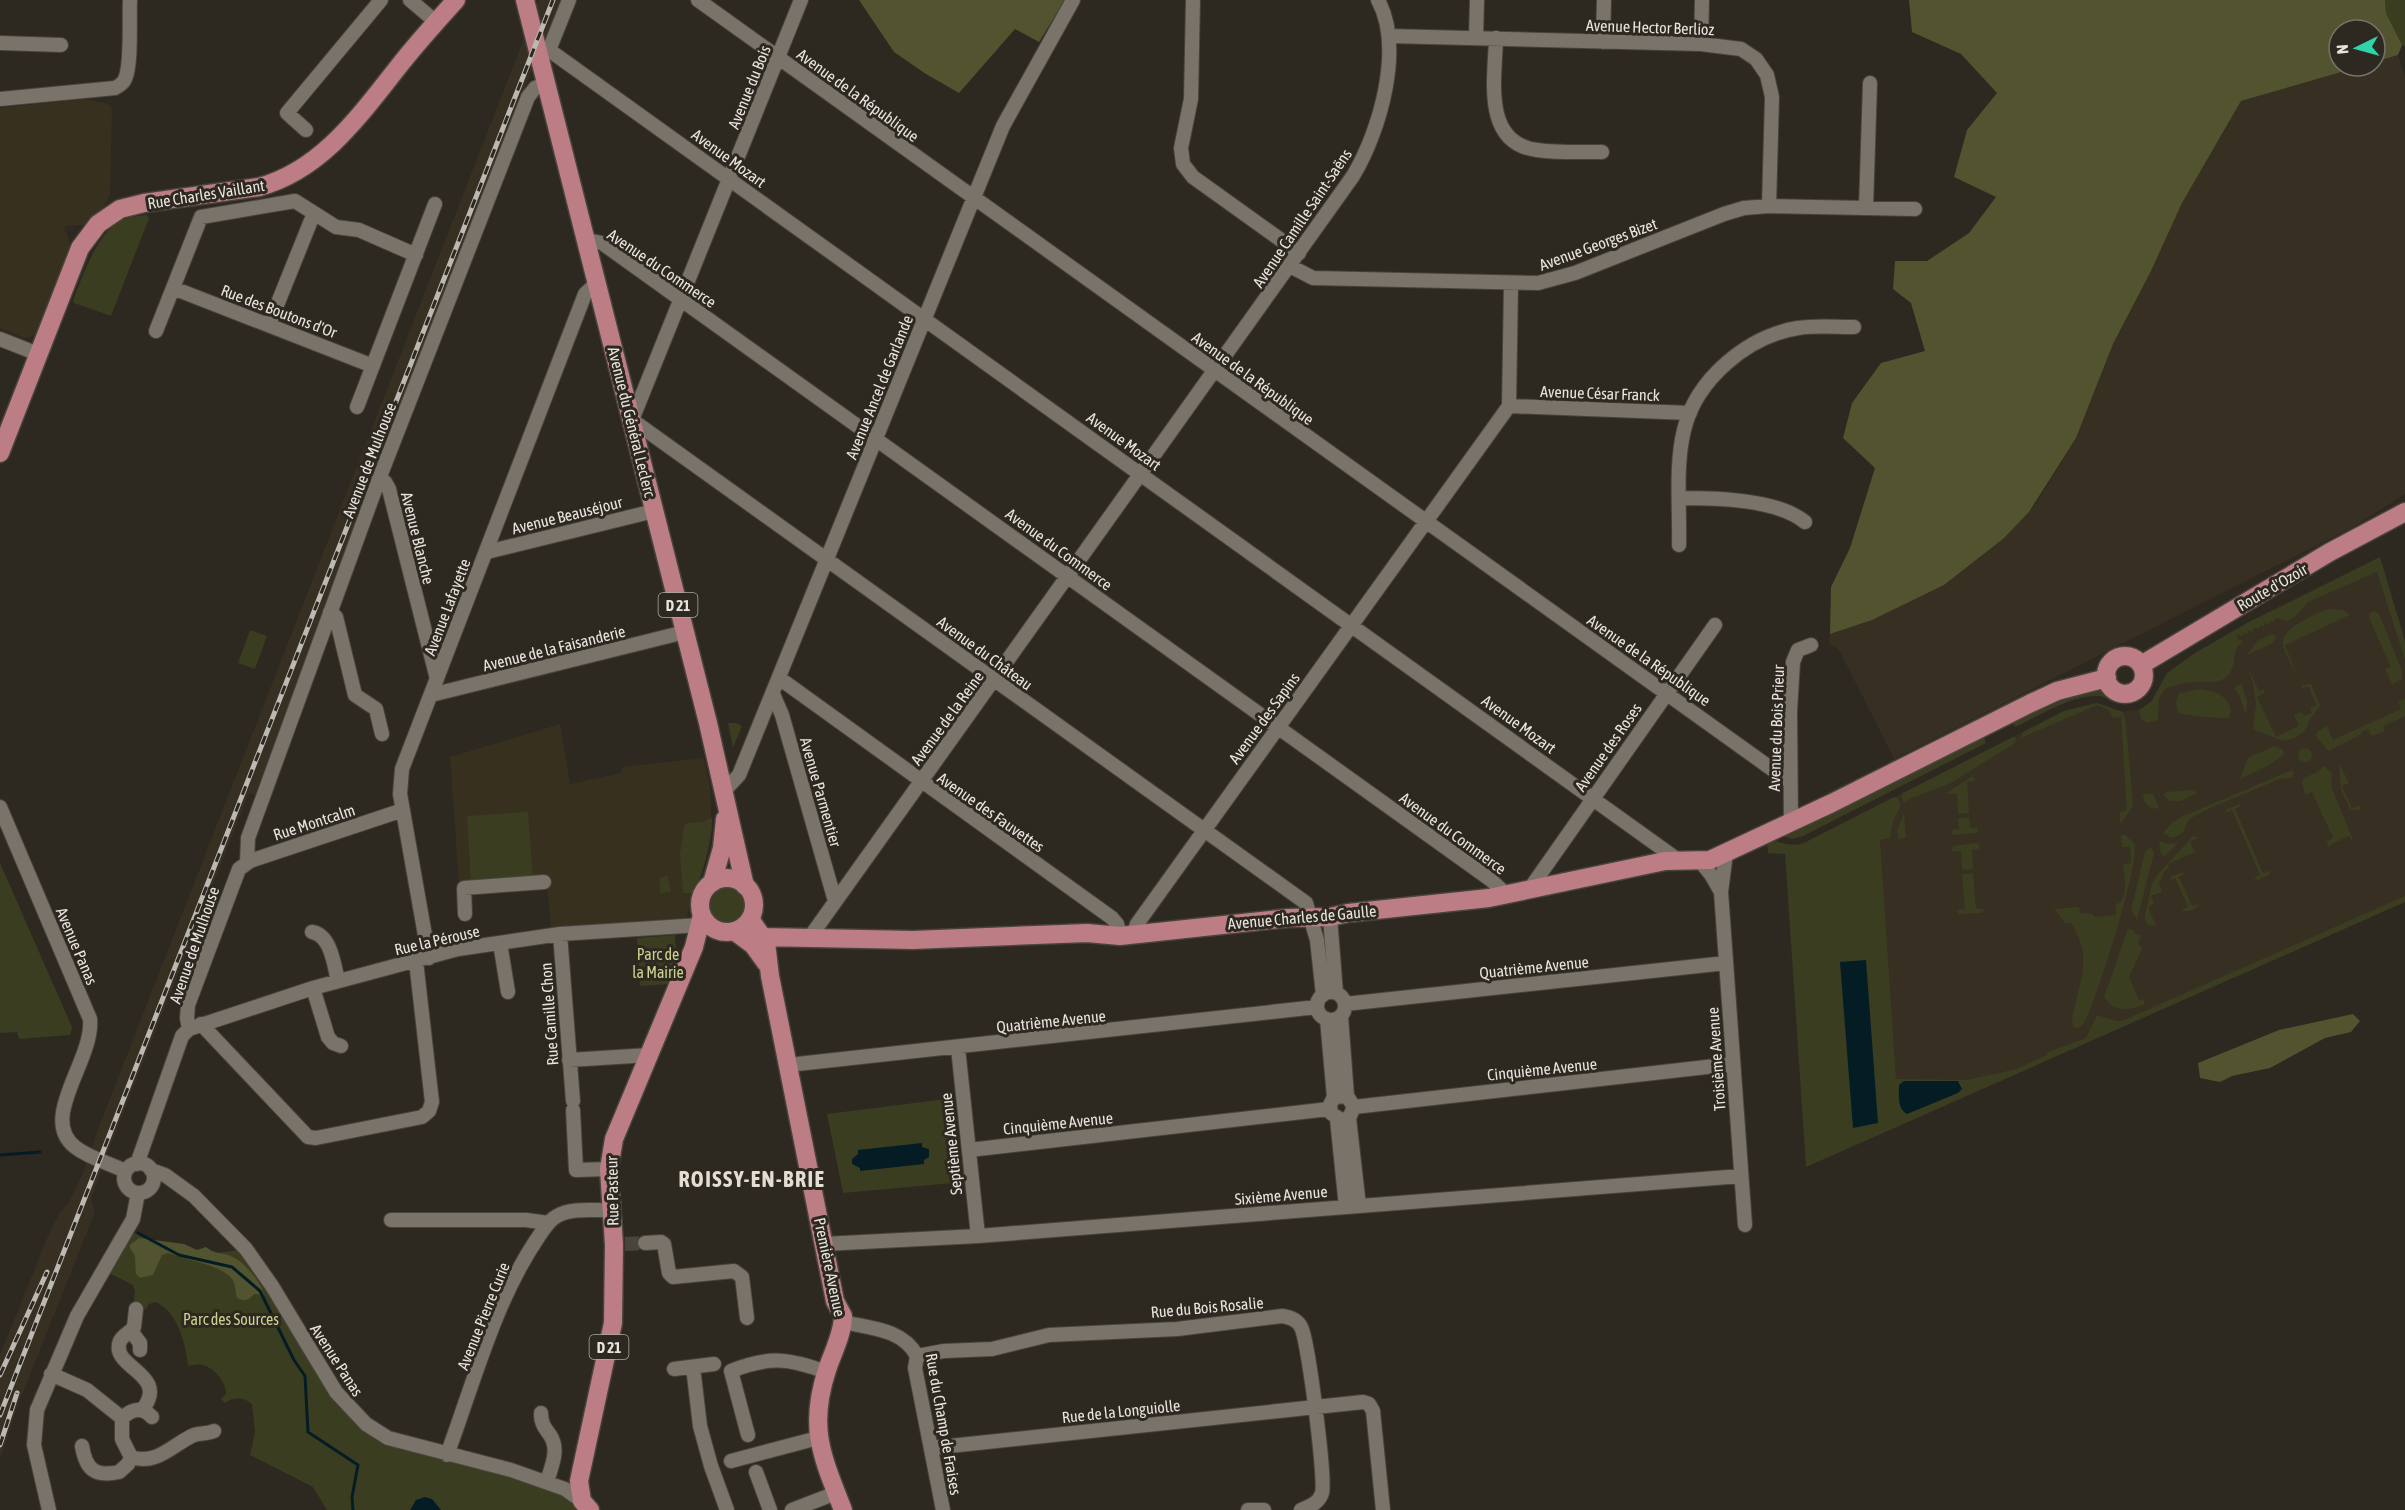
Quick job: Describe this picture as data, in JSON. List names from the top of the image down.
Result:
{
  "streets": {
    "main road": [
      "Rue Charles Vaillant",
      "Avenue du Général Leclerc",
      "Route d'Ozoir",
      "D 21",
      "Avenue Charles de Gaulle",
      "Rue Pasteur",
      "Première Avenue"
    ],
    "street": [
      "Avenue Hector Berlioz",
      "Avenue du Bois",
      "Avenue de la République",
      "Avenue Mozart",
      "Avenue Camille Saint-Saëns",
      "Avenue Georges Bizet",
      "Avenue du Commerce",
      "Rue des Boutons d'Or",
      "Avenue Ancel de Garlande",
      "Avenue César Franck",
      "Avenue de Mulhouse",
      "Avenue Beauséjour",
      "Avenue Blanche",
      "Avenue Lafayette",
      "Avenue de la Faisanderie",
      "Avenue du Château",
      "Avenue de la Reine",
      "Avenue des Sapins",
      "Avenue du Bois Prieur",
      "Avenue des Roses",
      "Avenue Parmentier",
      "Avenue des Fauvettes",
      "Rue Montcalm",
      "Rue la Pérouse",
      "Avenue Panas",
      "Quatrième Avenue",
      "Rue Camille Chon",
      "Troisième Avenue",
      "Cinquième Avenue",
      "Septième Avenue",
      "Sixième Avenue",
      "Rue du Bois Rosalie",
      "Avenue Pierre Curie",
      "Rue de la Longuiolle",
      "Rue du Champ de Fraises"
    ]
  },
  "crossings": [
    ["Avenue Hector Berlioz", "Avenue Camille Saint-Saëns"],
    ["Avenue Hector Berlioz", "Avenue Georges Bizet"],
    ["Avenue du Bois", "Avenue de la République"],
    ["Avenue du Bois", "Avenue Mozart"],
    ["Avenue du Bois", "Avenue du Commerce"],
    ["Avenue du Bois", "Avenue du Général Leclerc"],
    ["Avenue du Bois", "Avenue du Château"],
    ["Avenue de la République", "Avenue Camille Saint-Saëns"],
    ["Avenue de la République", "Avenue Ancel de Garlande"],
    ["Avenue de la République", "Avenue de la Reine"],
    ["Avenue de la République", "Avenue des Sapins"],
    ["Avenue de la République", "Avenue du Bois Prieur"],
    ["Avenue de la République", "Avenue des Roses"],
    ["Avenue Mozart", "Avenue Ancel de Garlande"],
    ["Avenue Mozart", "Avenue du Général Leclerc"],
    ["Avenue Mozart", "D 21"],
    ["Avenue Mozart", "Avenue de la Reine"],
    ["Avenue Mozart", "Avenue des Sapins"],
    ["Avenue Mozart", "Avenue des Roses"],
    ["Avenue Mozart", "Avenue Charles de Gaulle"],
    ["Avenue Camille Saint-Saëns", "Avenue Georges Bizet"],
    ["Avenue Camille Saint-Saëns", "Avenue de la Reine"],
    ["Avenue du Commerce", "Avenue Ancel de Garlande"],
    ["Avenue du Commerce", "Avenue du Général Leclerc"],
    ["Avenue du Commerce", "Avenue de la Reine"],
    ["Avenue du Commerce", "Avenue des Sapins"],
    ["Avenue du Commerce", "Avenue Charles de Gaulle"],
    ["Avenue Ancel de Garlande", "Avenue du Général Leclerc"],
    ["Avenue Ancel de Garlande", "Avenue du Château"],
    ["Avenue Ancel de Garlande", "Avenue Parmentier"],
    ["Avenue Ancel de Garlande", "Avenue des Fauvettes"],
    ["Avenue César Franck", "Avenue des Sapins"],
    ["Avenue du Général Leclerc", "Avenue de Mulhouse"],
    ["Avenue du Général Leclerc", "Avenue Beauséjour"],
    ["Avenue du Général Leclerc", "D 21"],
    ["Avenue du Général Leclerc", "Avenue Lafayette"],
    ["Avenue du Général Leclerc", "Avenue de la Faisanderie"],
    ["Avenue du Général Leclerc", "Avenue du Château"],
    ["Avenue du Général Leclerc", "Rue la Pérouse"],
    ["Avenue du Général Leclerc", "Rue Pasteur"],
    ["Avenue de Mulhouse", "Avenue Blanche"],
    ["Avenue de Mulhouse", "Avenue Lafayette"],
    ["Avenue de Mulhouse", "Rue Montcalm"],
    ["Avenue de Mulhouse", "Rue la Pérouse"],
    ["Avenue de Mulhouse", "Avenue Panas"],
    ["Avenue Beauséjour", "Avenue Lafayette"],
    ["Avenue Blanche", "Avenue Lafayette"],
    ["Route d'Ozoir", "Avenue Charles de Gaulle"],
    ["Avenue Lafayette", "Avenue de la Faisanderie"],
    ["Avenue Lafayette", "Rue Montcalm"],
    ["Avenue Lafayette", "Rue la Pérouse"],
    ["Avenue du Château", "Avenue de la Reine"],
    ["Avenue du Château", "Avenue des Sapins"],
    ["Avenue du Château", "Avenue Charles de Gaulle"],
    ["Avenue de la Reine", "Avenue Parmentier"],
    ["Avenue de la Reine", "Avenue des Fauvettes"],
    ["Avenue de la Reine", "Avenue Charles de Gaulle"],
    ["Avenue des Sapins", "Avenue des Fauvettes"],
    ["Avenue des Sapins", "Avenue Charles de Gaulle"],
    ["Avenue du Bois Prieur", "Avenue Charles de Gaulle"],
    ["Avenue des Roses", "Avenue Charles de Gaulle"],
    ["Avenue des Fauvettes", "Avenue Charles de Gaulle"],
    ["Avenue Charles de Gaulle", "Troisième Avenue"],
    ["Rue la Pérouse", "Rue Camille Chon"],
    ["Rue la Pérouse", "Rue Pasteur"],
    ["Avenue Panas", "Rue Pasteur"],
    ["Avenue Panas", "Avenue Pierre Curie"],
    ["Quatrième Avenue", "Troisième Avenue"],
    ["Quatrième Avenue", "Septième Avenue"],
    ["Quatrième Avenue", "Première Avenue"],
    ["Rue Camille Chon", "Rue Pasteur"],
    ["Troisième Avenue", "Cinquième Avenue"],
    ["Troisième Avenue", "Sixième Avenue"],
    ["Cinquième Avenue", "Septième Avenue"],
    ["Septième Avenue", "Sixième Avenue"],
    ["Sixième Avenue", "Première Avenue"],
    ["Première Avenue", "Rue du Champ de Fraises"],
    ["Rue du Bois Rosalie", "Rue de la Longuiolle"],
    ["Rue du Bois Rosalie", "Rue du Champ de Fraises"],
    ["Rue de la Longuiolle", "Rue du Champ de Fraises"]
  ],
  "districts": ["ROISSY-EN-BRIE"],
  "parks": ["Parc de la Mairie", "Parc des Sources"],
  "north": "left"
}
